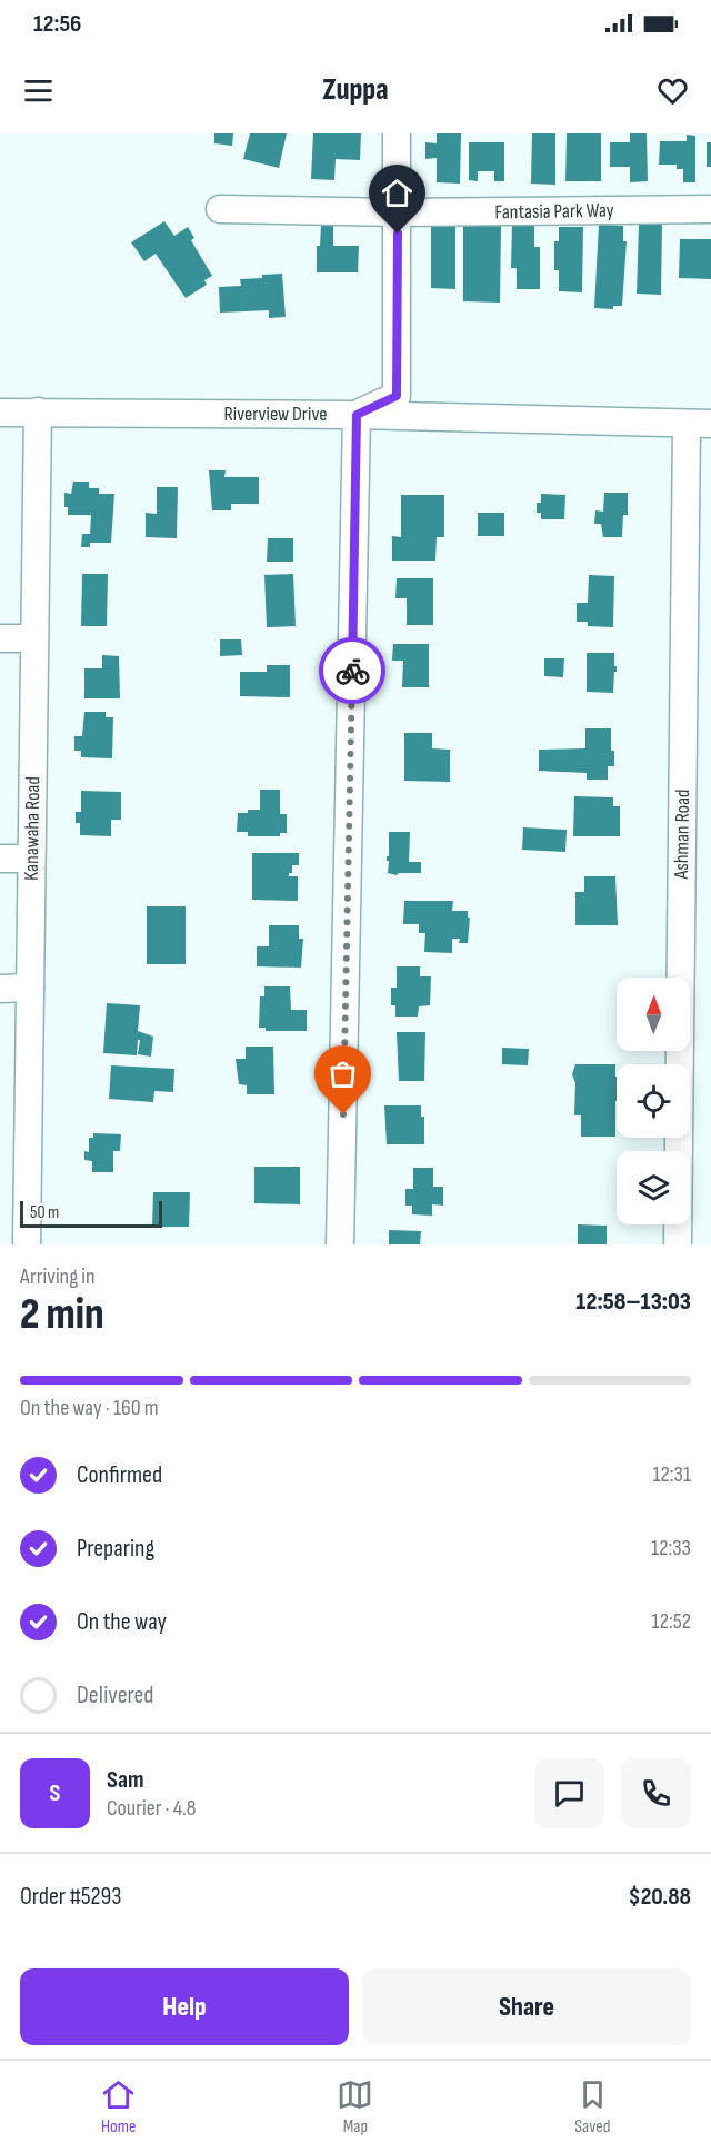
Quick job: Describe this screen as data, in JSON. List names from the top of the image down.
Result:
{
  "streets": {
    "street": [
      "Fantasia Park Way",
      "Riverview Drive",
      "Kanawaha Road",
      "Ashman Road"
    ]
  },
  "crossings": [
    ["Riverview Drive", "Kanawaha Road"],
    ["Riverview Drive", "Ashman Road"]
  ],
  "scale_bar": "50 m",
  "north": "top",
  "page": {
    "status": "12:56",
    "header": "Zuppa",
    "scale": "50 m",
    "heading": ["2 min", "Arriving in", "12:58–13:03"],
    "panel": [
      "Sam",
      "Courier · 4.8",
      "Order #5293",
      "$20.88"
    ],
    "bar": "On the way · 160 m",
    "list": [
      ["Confirmed", "12:31"],
      ["Preparing", "12:33"],
      ["On the way", "12:52"],
      "Delivered"
    ],
    "round": "S",
    "buttons": ["Help", "Share"],
    "tabs": ["Home", "Map", "Saved"]
  }
}
